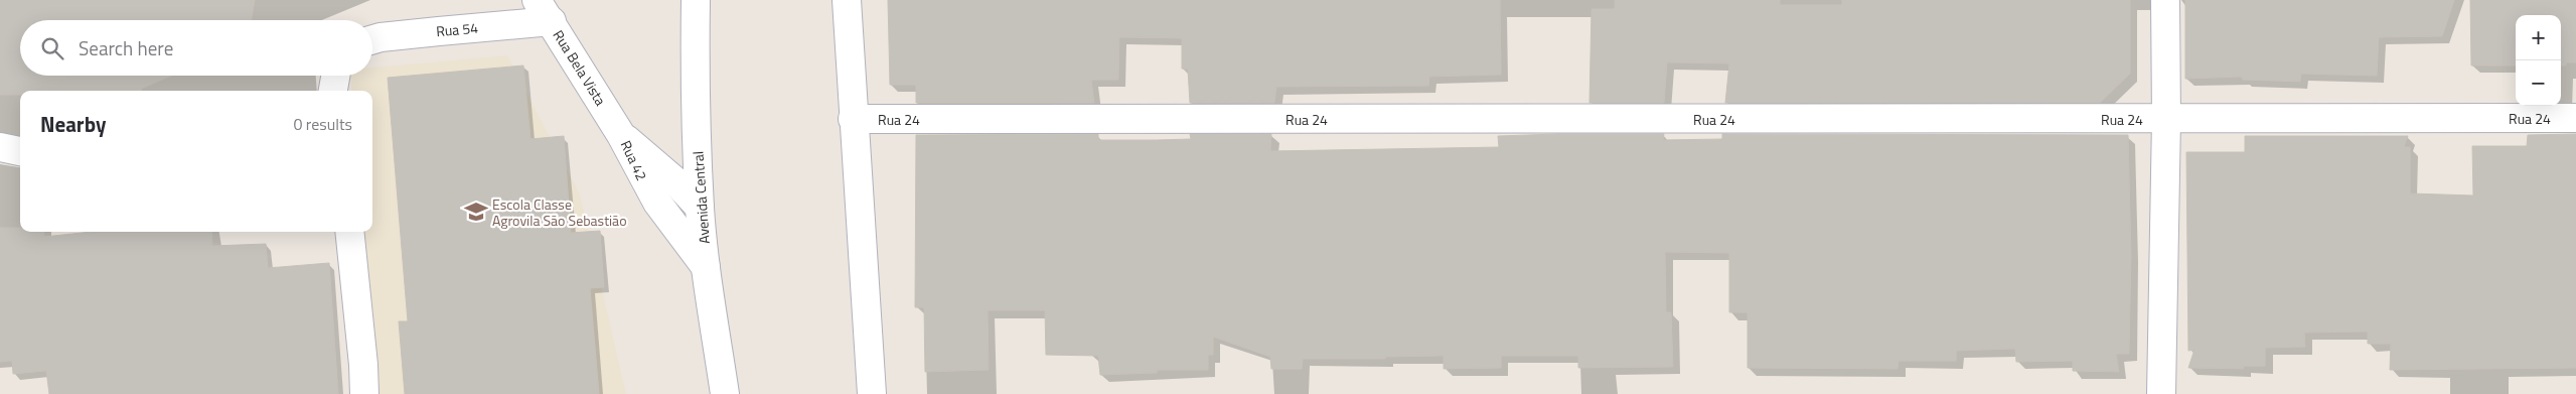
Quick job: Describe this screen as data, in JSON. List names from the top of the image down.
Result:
{
  "streets": {
    "street": [
      "Rua 54",
      "Rua Bela Vista",
      "Rua 24",
      "Rua 42",
      "Avenida Central"
    ]
  },
  "crossings": [
    ["Rua 54", "Rua Bela Vista"],
    ["Rua Bela Vista", "Rua 42"],
    ["Rua 42", "Avenida Central"]
  ],
  "places": {
    "school or university": ["Escola Classe Agrovila São Sebastião"]
  },
  "page": {
    "map_buttons": ["+", "−"],
    "search": "Search here",
    "heading": ["Nearby", "0 results"]
  }
}
